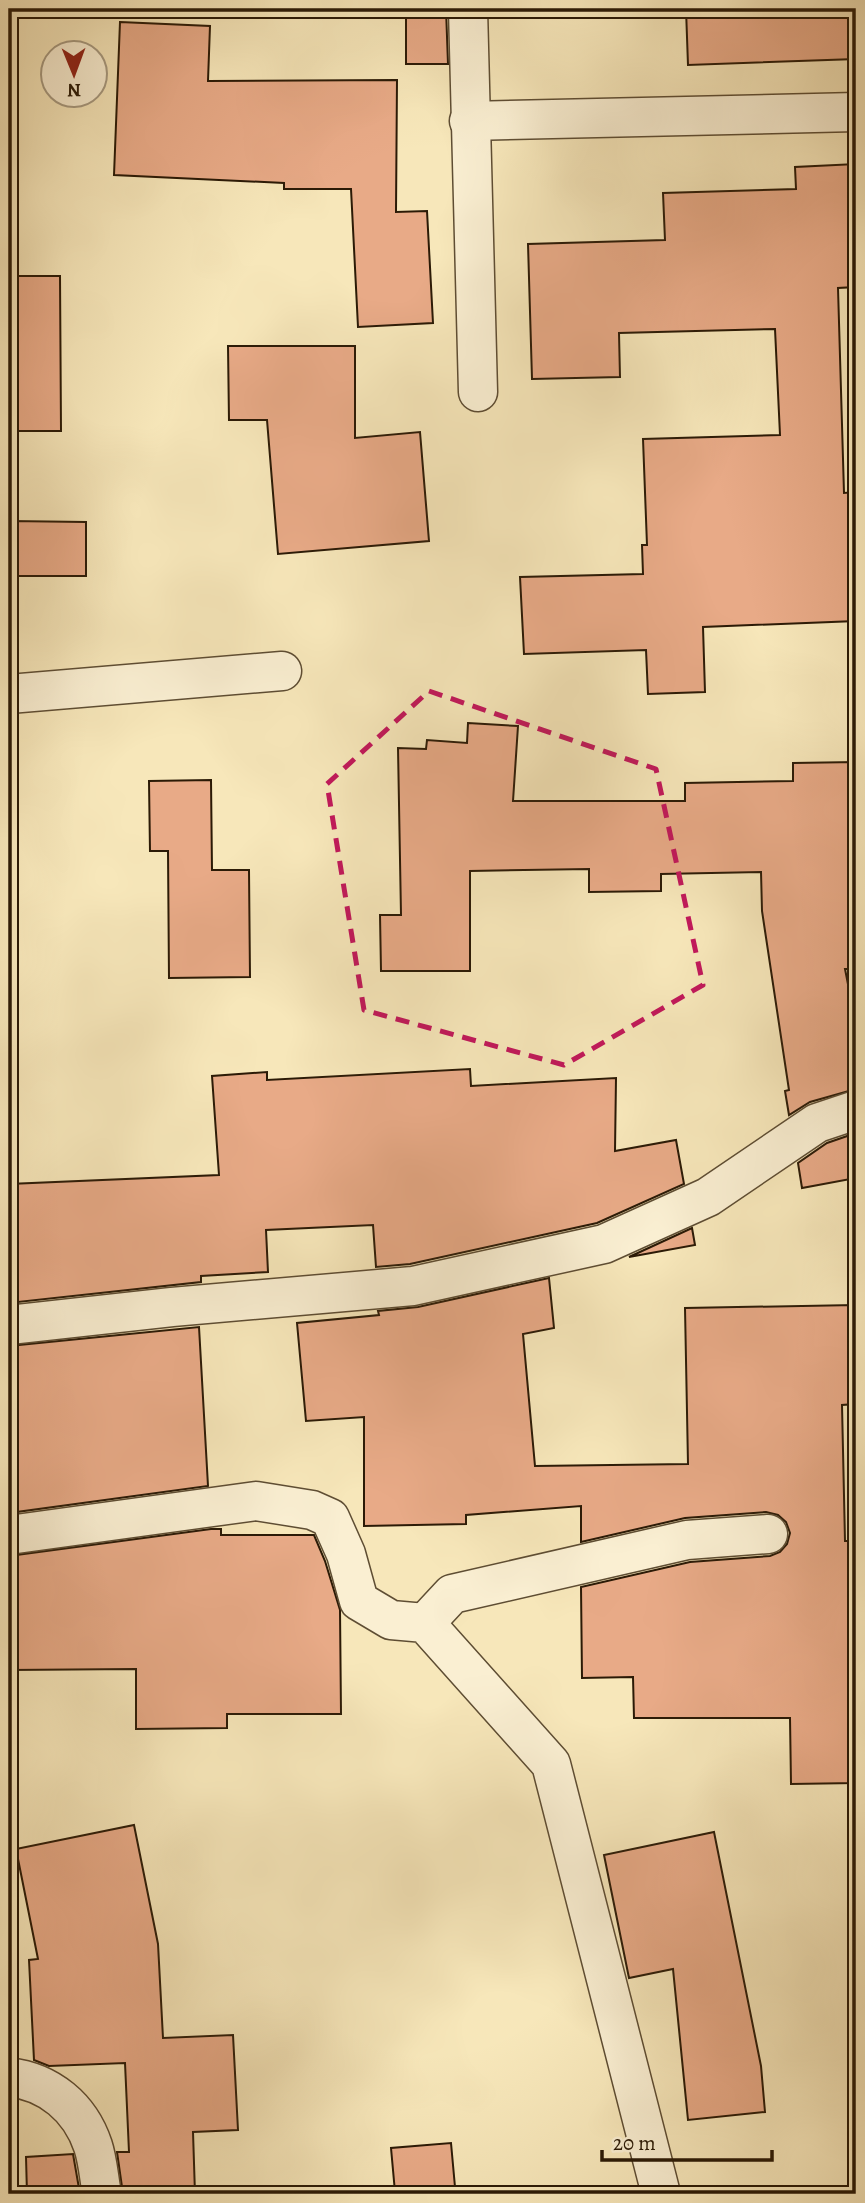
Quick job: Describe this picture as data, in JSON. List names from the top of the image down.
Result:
{
  "scale_bar": "20 m",
  "north": "bottom"
}
